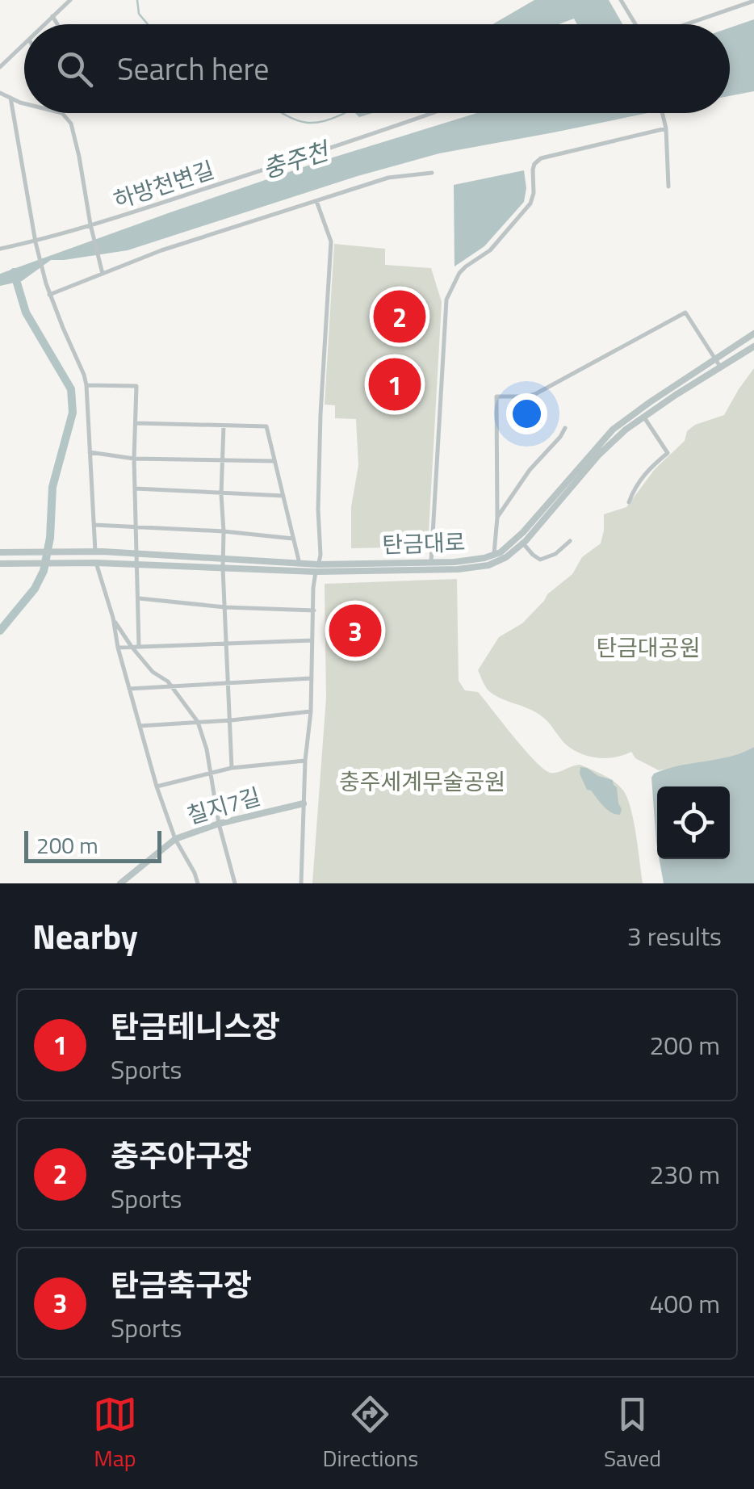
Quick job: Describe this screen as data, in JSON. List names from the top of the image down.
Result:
{
  "streets": {
    "main road": ["탄금대로", "칠지7길"],
    "street": ["하방천변길"]
  },
  "water": ["충주천"],
  "parks": ["탄금대공원", "충주세계무술공원"],
  "scale_bar": "200 m",
  "page": {
    "search": "Search here",
    "pins": ["2", "1", "3"],
    "scale": "200 m",
    "heading": ["Nearby", "3 results"],
    "list": [
      {
        "mark": "1",
        "name": "탄금테니스장",
        "note": "Sports",
        "value": "200 m"
      },
      {
        "mark": "2",
        "name": "충주야구장",
        "note": "Sports",
        "value": "230 m"
      },
      {
        "mark": "3",
        "name": "탄금축구장",
        "note": "Sports",
        "value": "400 m"
      }
    ],
    "nav": ["Map", "Directions", "Saved"]
  }
}
